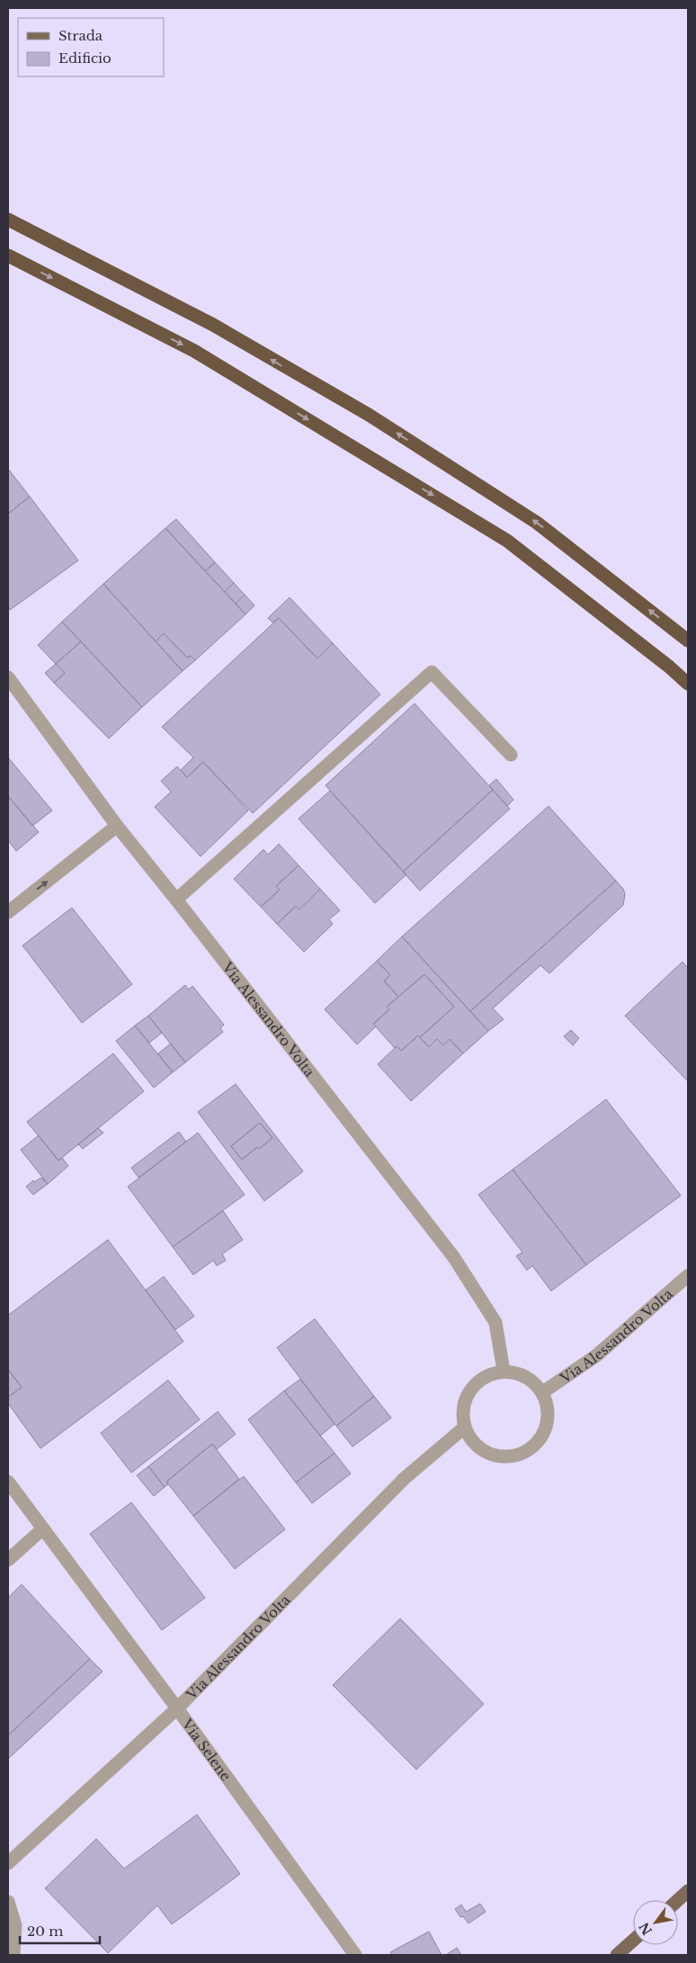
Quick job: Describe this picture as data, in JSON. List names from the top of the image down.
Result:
{
  "streets": {
    "street": ["Via Alessandro Volta", "Via Selene"]
  },
  "crossings": [
    ["Via Alessandro Volta", "Via Selene"]
  ],
  "legend": ["Strada", "Edificio"],
  "scale_bar": "20 m",
  "north": "bottom left"
}
